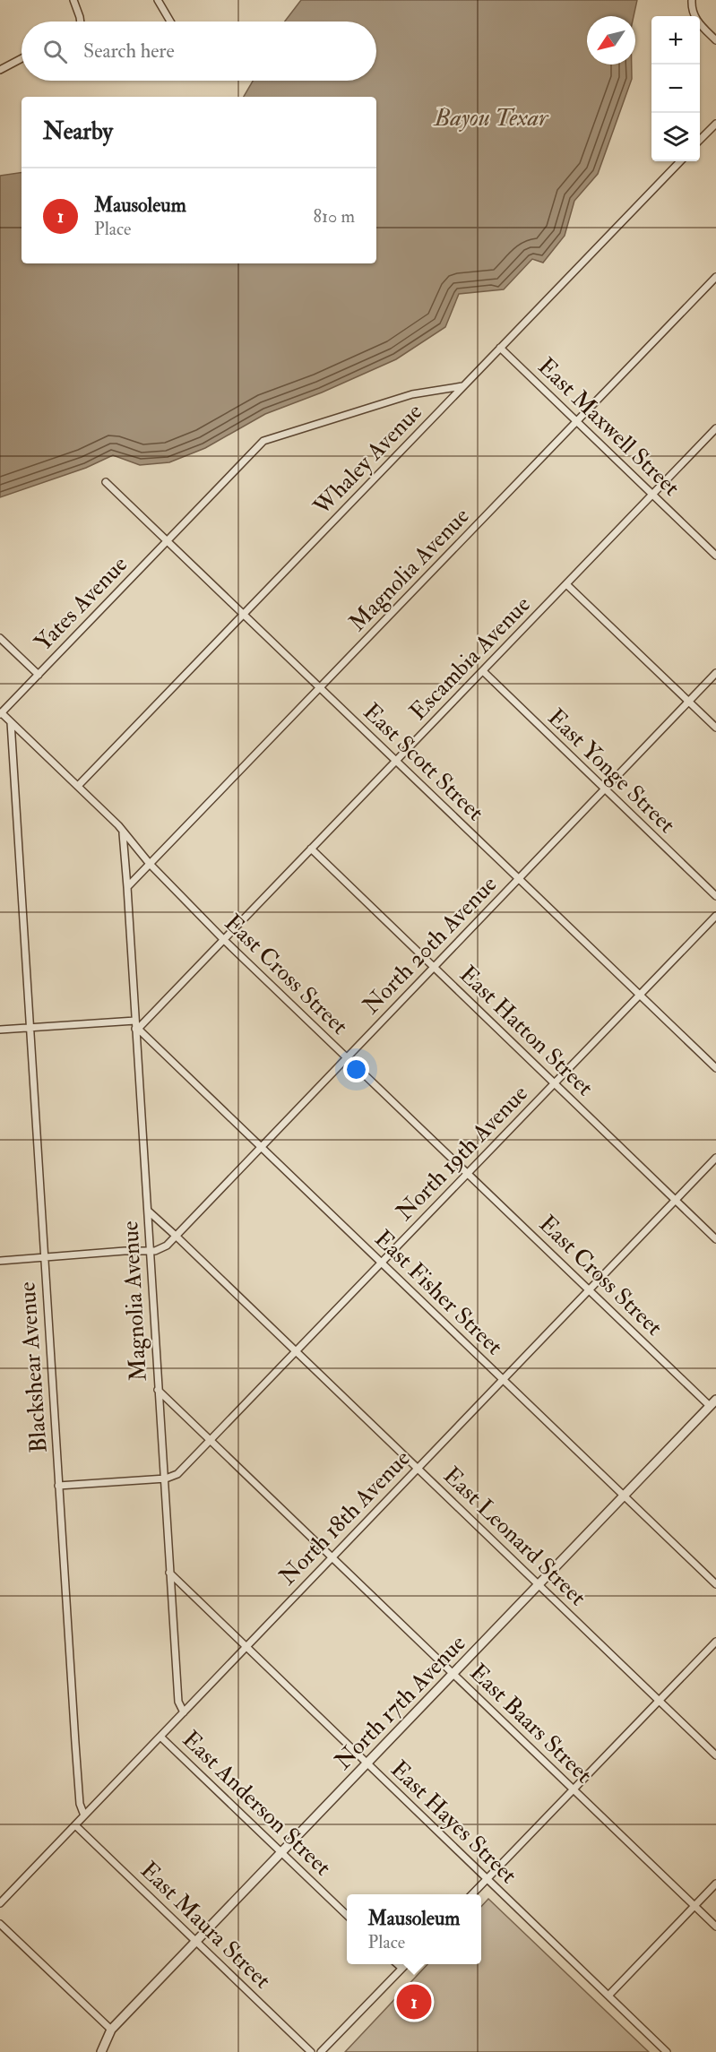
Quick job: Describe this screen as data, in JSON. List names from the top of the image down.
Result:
{
  "streets": {
    "street": [
      "East Maxwell Street",
      "Whaley Avenue",
      "Magnolia Avenue",
      "Yates Avenue",
      "Escambia Avenue",
      "East Scott Street",
      "East Yonge Street",
      "North 20th Avenue",
      "East Cross Street",
      "East Hatton Street",
      "North 19th Avenue",
      "East Fisher Street",
      "Blackshear Avenue",
      "North 18th Avenue",
      "East Leonard Street",
      "North 17th Avenue",
      "East Baars Street",
      "East Anderson Street",
      "East Hayes Street",
      "East Maura Street"
    ]
  },
  "crossings": [
    ["East Maxwell Street", "Whaley Avenue"],
    ["East Maxwell Street", "Magnolia Avenue"],
    ["East Maxwell Street", "Escambia Avenue"],
    ["Whaley Avenue", "Yates Avenue"],
    ["Whaley Avenue", "East Scott Street"],
    ["Whaley Avenue", "East Cross Street"],
    ["Magnolia Avenue", "Escambia Avenue"],
    ["Magnolia Avenue", "East Scott Street"],
    ["Magnolia Avenue", "North 20th Avenue"],
    ["Magnolia Avenue", "East Cross Street"],
    ["Magnolia Avenue", "North 19th Avenue"],
    ["Magnolia Avenue", "East Fisher Street"],
    ["Magnolia Avenue", "North 18th Avenue"],
    ["Magnolia Avenue", "East Leonard Street"],
    ["Magnolia Avenue", "East Baars Street"],
    ["Magnolia Avenue", "East Hayes Street"],
    ["Yates Avenue", "East Scott Street"],
    ["Yates Avenue", "East Cross Street"],
    ["Escambia Avenue", "East Scott Street"],
    ["Escambia Avenue", "East Yonge Street"],
    ["Escambia Avenue", "East Cross Street"],
    ["Escambia Avenue", "East Hatton Street"],
    ["Escambia Avenue", "East Fisher Street"],
    ["East Scott Street", "North 20th Avenue"],
    ["East Scott Street", "North 19th Avenue"],
    ["East Yonge Street", "North 20th Avenue"],
    ["North 20th Avenue", "East Cross Street"],
    ["North 20th Avenue", "East Hatton Street"],
    ["North 20th Avenue", "East Fisher Street"],
    ["North 20th Avenue", "Blackshear Avenue"],
    ["North 20th Avenue", "East Leonard Street"],
    ["East Cross Street", "North 19th Avenue"],
    ["East Cross Street", "Blackshear Avenue"],
    ["East Cross Street", "North 18th Avenue"],
    ["East Cross Street", "North 17th Avenue"],
    ["East Hatton Street", "North 19th Avenue"],
    ["East Hatton Street", "North 18th Avenue"],
    ["North 19th Avenue", "East Fisher Street"],
    ["North 19th Avenue", "East Leonard Street"],
    ["North 19th Avenue", "East Baars Street"],
    ["East Fisher Street", "North 18th Avenue"],
    ["East Fisher Street", "North 17th Avenue"],
    ["Blackshear Avenue", "North 18th Avenue"],
    ["North 18th Avenue", "East Leonard Street"],
    ["North 18th Avenue", "East Baars Street"],
    ["North 18th Avenue", "East Anderson Street"],
    ["North 18th Avenue", "East Hayes Street"],
    ["North 18th Avenue", "East Maura Street"],
    ["East Leonard Street", "North 17th Avenue"],
    ["North 17th Avenue", "East Baars Street"],
    ["North 17th Avenue", "East Anderson Street"],
    ["North 17th Avenue", "East Hayes Street"],
    ["North 17th Avenue", "East Maura Street"]
  ],
  "water": ["Bayou Texar"],
  "north": "bottom left",
  "page": {
    "map_buttons": ["+", "−"],
    "search": "Search here",
    "heading": "Nearby",
    "list": [
      {
        "mark": "1",
        "name": "Mausoleum",
        "note": "Place",
        "value": "810 m"
      }
    ],
    "popup": ["Mausoleum", "Place"],
    "pins": "1"
  }
}
